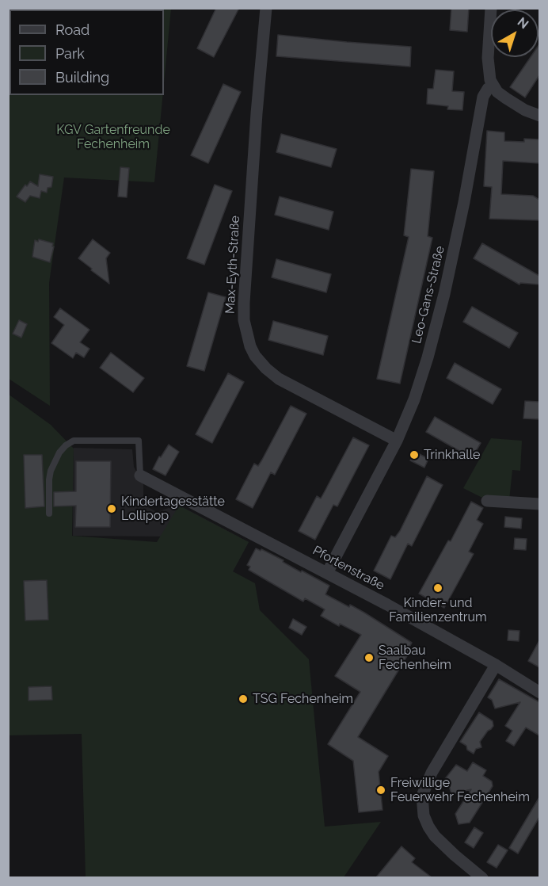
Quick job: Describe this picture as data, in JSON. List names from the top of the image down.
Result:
{
  "streets": {
    "street": ["Max-Eyth-Straße", "Leo-Gans-Straße", "Pfortenstraße"]
  },
  "crossings": [
    ["Max-Eyth-Straße", "Leo-Gans-Straße"],
    ["Leo-Gans-Straße", "Pfortenstraße"]
  ],
  "parks": ["KGV Gartenfreunde Fechenheim"],
  "places": [
    "Trinkhalle",
    "Kindertagesstätte Lollipop",
    "Kinder- und Familienzentrum",
    "Saalbau Fechenheim",
    "TSG Fechenheim",
    "Freiwillige Feuerwehr Fechenheim"
  ],
  "legend": ["Road", "Park", "Building"],
  "north": "top right"
}
